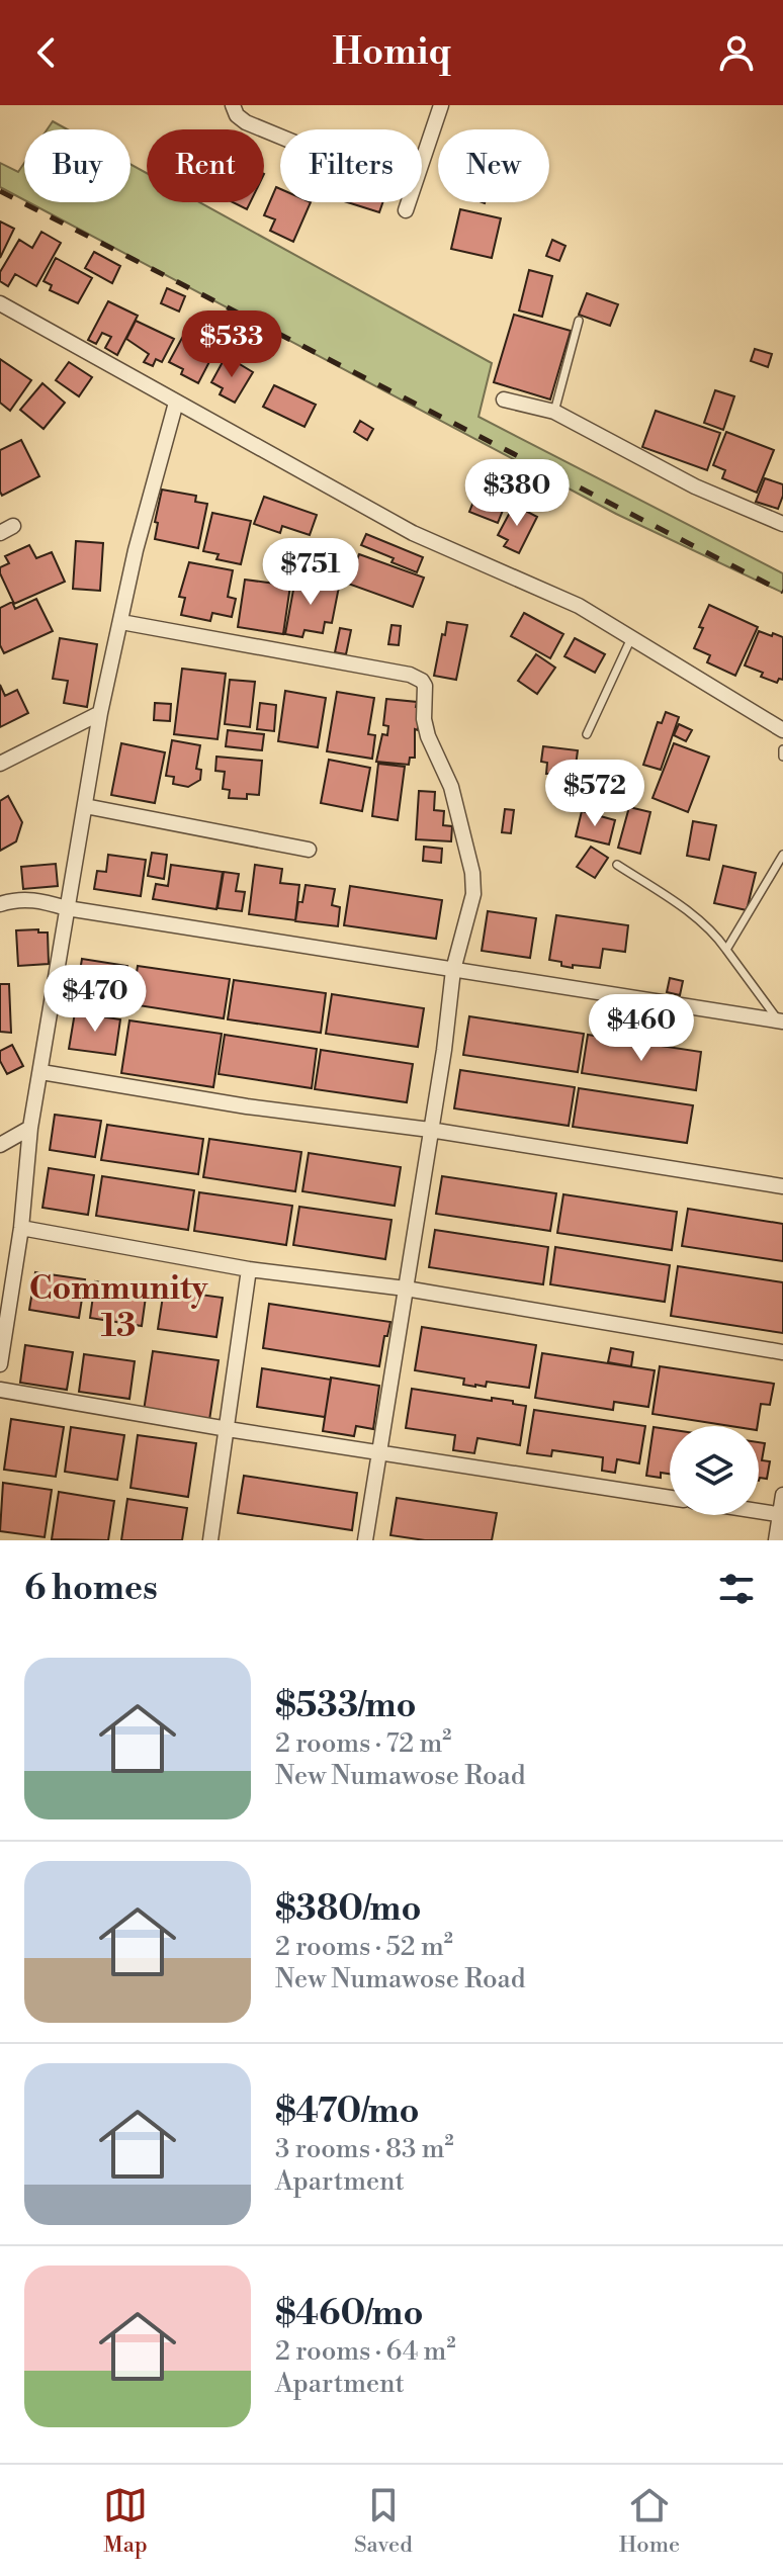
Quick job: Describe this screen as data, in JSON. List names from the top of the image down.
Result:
{
  "districts": ["Community 13"],
  "page": {
    "header": "Homiq",
    "chip": [
      "Buy",
      "Rent",
      "Filters",
      "New"
    ],
    "price": [
      "$533",
      "$380",
      "$751",
      "$572",
      "$470",
      "$460"
    ],
    "heading": "6 homes",
    "list": [
      {
        "name": "$533/mo",
        "note": "2 rooms · 72 m² · New Numawose Road"
      },
      {
        "name": "$380/mo",
        "note": "2 rooms · 52 m² · New Numawose Road"
      },
      {
        "name": "$470/mo",
        "note": "3 rooms · 83 m² · Apartment"
      },
      {
        "name": "$460/mo",
        "note": "2 rooms · 64 m² · Apartment"
      }
    ],
    "tabs": ["Map", "Saved", "Home"]
  }
}
